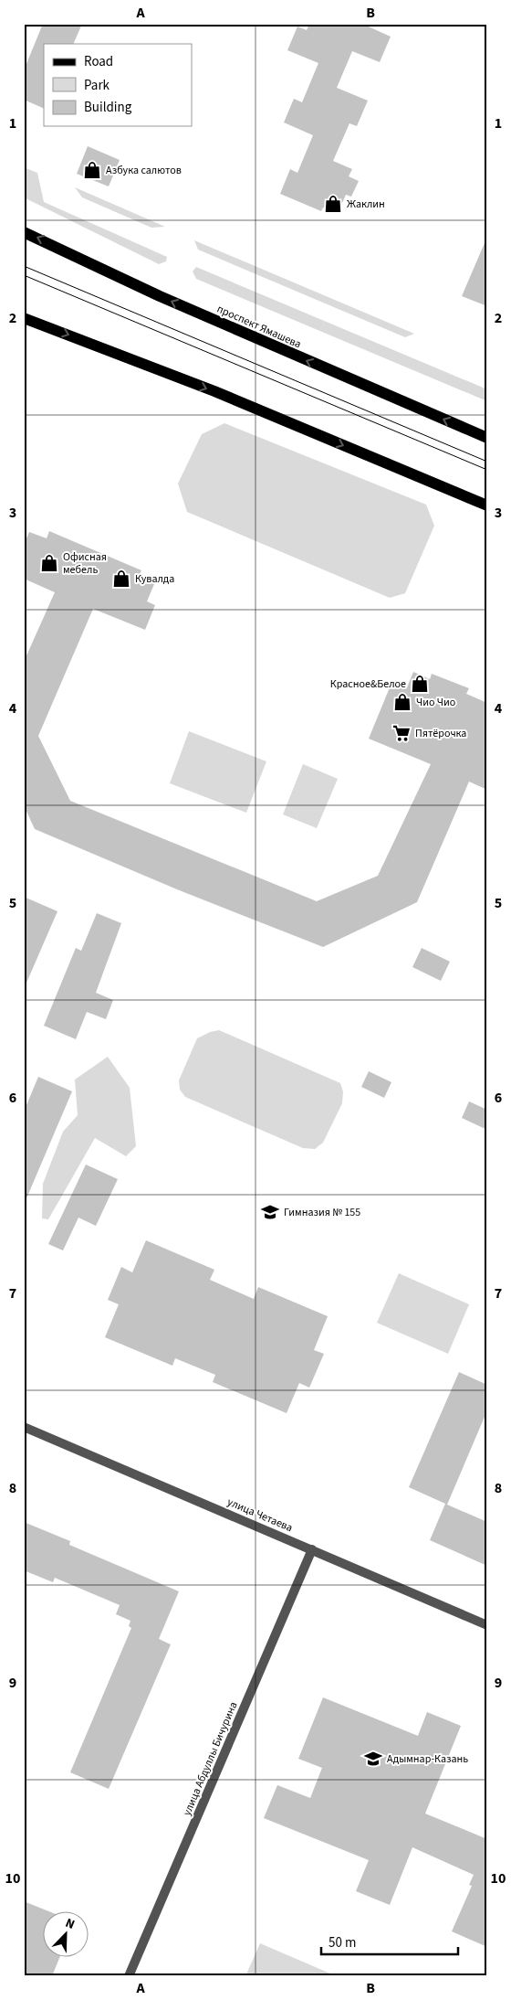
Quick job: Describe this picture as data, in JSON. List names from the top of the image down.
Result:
{
  "streets": {
    "main road": ["проспект Ямашева"],
    "street": ["улица Четаева", "улица Абдуллы Бичурина"]
  },
  "crossings": [
    ["улица Четаева", "улица Абдуллы Бичурина"]
  ],
  "places": {
    "shop": [
      "Азбука салютов",
      "Жаклин",
      "Офисная мебель",
      "Кувалда",
      "Красное&Белое",
      "Чио Чио"
    ],
    "supermarket": ["Пятёрочка"],
    "school or university": ["Гимназия № 155", "Адымнар-Казань"]
  },
  "legend": ["Road", "Park", "Building"],
  "scale_bar": "50 m",
  "north": "top right",
  "grid": {
    "columns": ["A", "B"],
    "rows": [
      "1",
      "2",
      "3",
      "4",
      "5",
      "6",
      "7",
      "8",
      "9",
      "10"
    ]
  }
}
